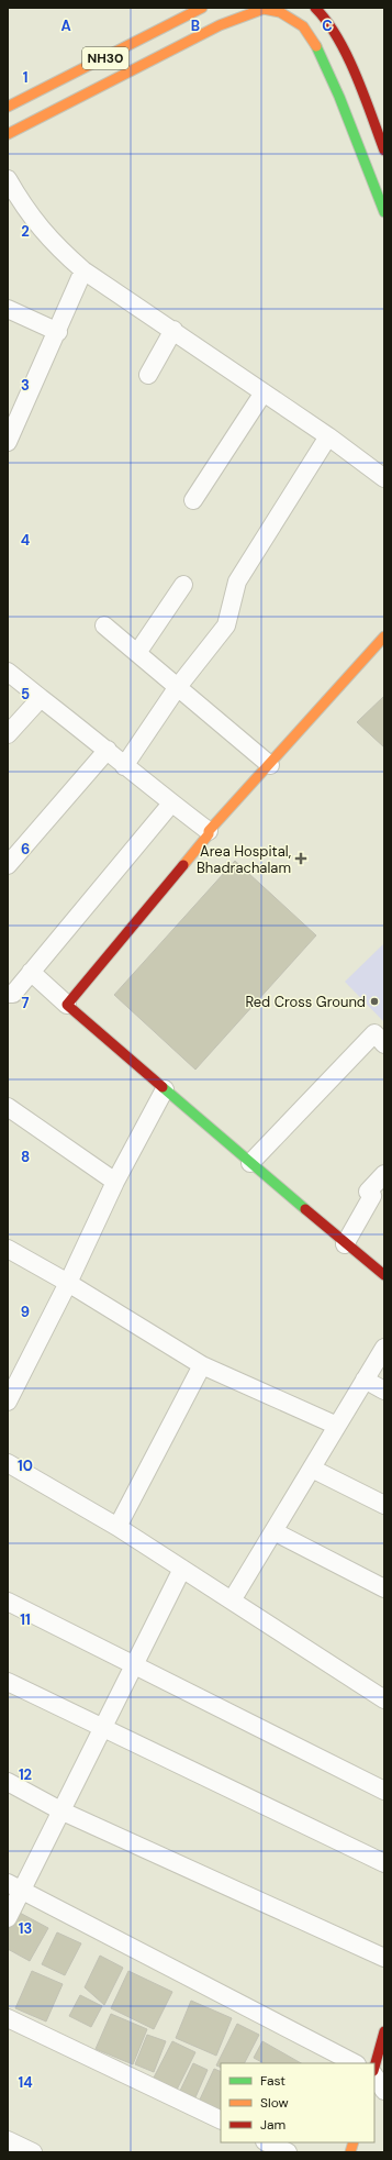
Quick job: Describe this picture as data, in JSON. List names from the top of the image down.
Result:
{
  "streets": {
    "main road": ["NH30"]
  },
  "places": {
    "health": ["Area Hospital, Bhadrachalam"],
    "other": ["Red Cross Ground"]
  },
  "legend": ["Fast", "Slow", "Jam"],
  "grid": {
    "columns": ["A", "B", "C"],
    "rows": [
      "1",
      "2",
      "3",
      "4",
      "5",
      "6",
      "7",
      "8",
      "9",
      "10",
      "11",
      "12",
      "13",
      "14"
    ]
  }
}
